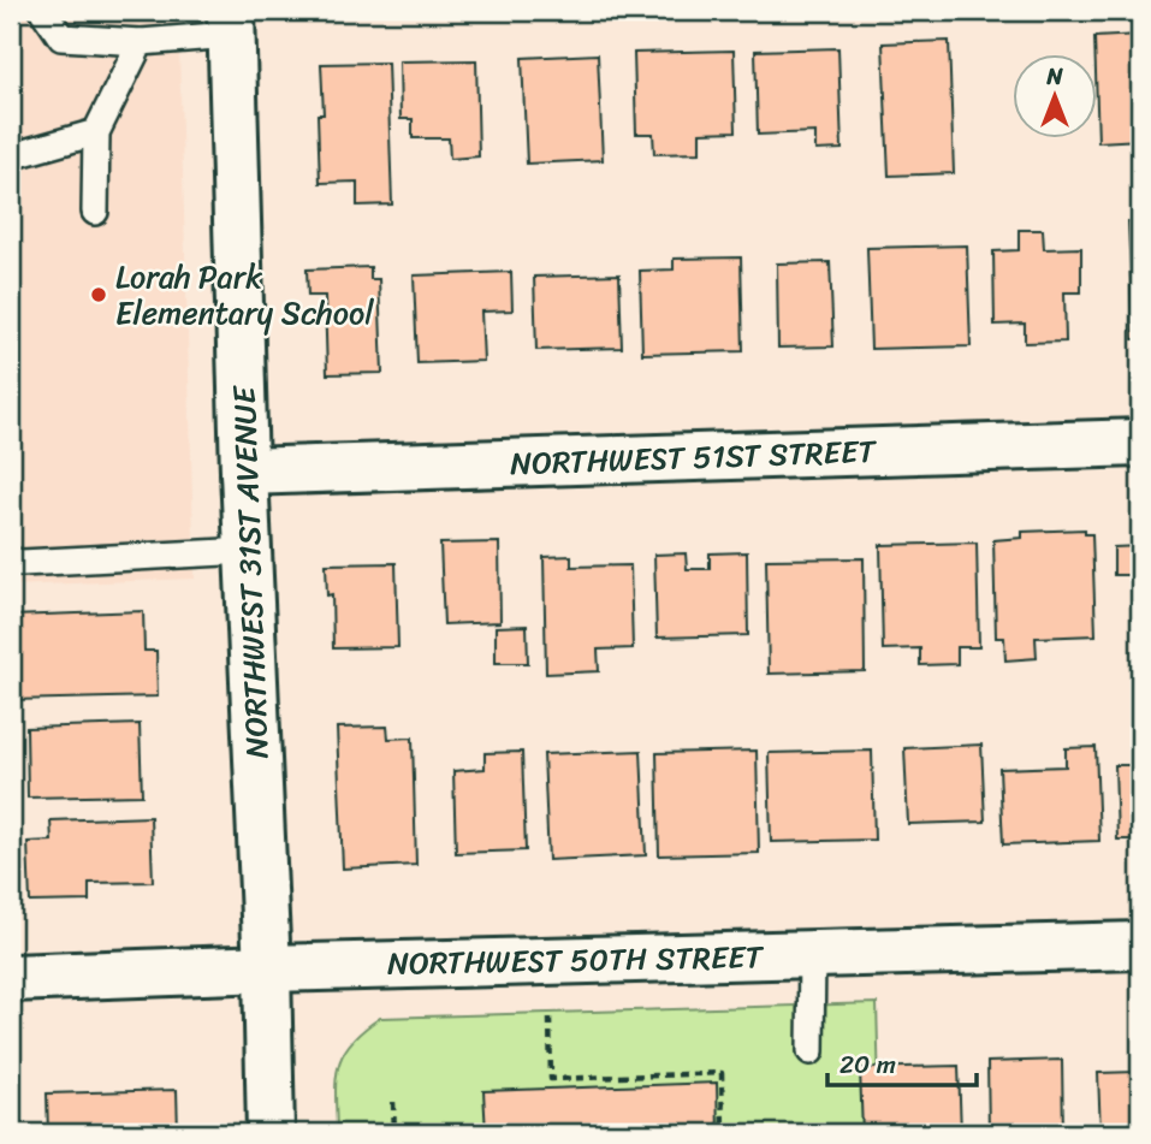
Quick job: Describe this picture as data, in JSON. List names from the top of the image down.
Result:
{
  "streets": {
    "street": ["NORTHWEST 51ST STREET", "NORTHWEST 31ST AVENUE", "NORTHWEST 50TH STREET"]
  },
  "crossings": [
    ["NORTHWEST 51ST STREET", "NORTHWEST 31ST AVENUE"],
    ["NORTHWEST 31ST AVENUE", "NORTHWEST 50TH STREET"]
  ],
  "places": ["Lorah Park Elementary School"],
  "scale_bar": "20 m",
  "north": "top"
}
